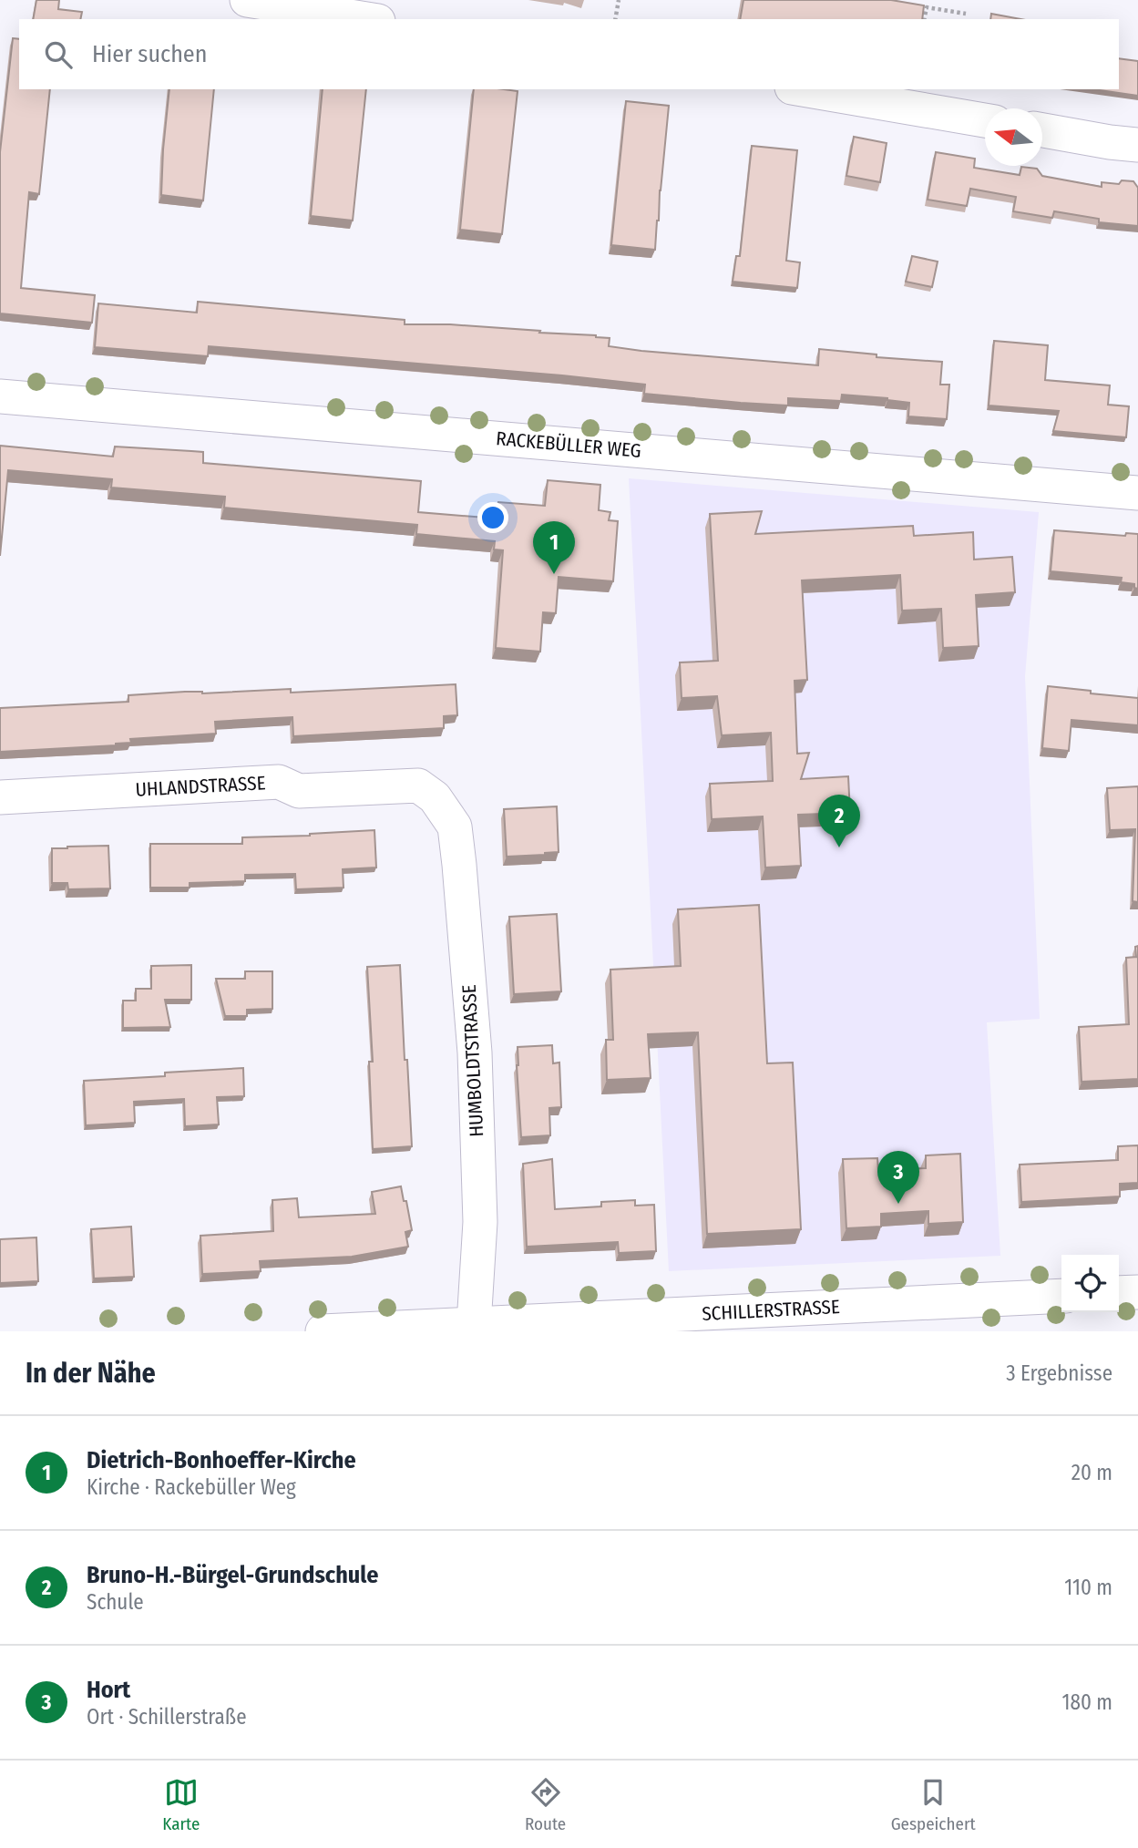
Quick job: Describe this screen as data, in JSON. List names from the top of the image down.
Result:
{
  "streets": {
    "street": [
      "RACKEBÜLLER WEG",
      "UHLANDSTRASSE",
      "HUMBOLDTSTRASSE",
      "SCHILLERSTRASSE"
    ]
  },
  "crossings": [
    ["UHLANDSTRASSE", "HUMBOLDTSTRASSE"],
    ["HUMBOLDTSTRASSE", "SCHILLERSTRASSE"]
  ],
  "north": "left",
  "page": {
    "search": "Hier suchen",
    "pins": ["1", "2", "3"],
    "heading": ["In der Nähe", "3 Ergebnisse"],
    "list": [
      {
        "mark": "1",
        "name": "Dietrich-Bonhoeffer-Kirche",
        "note": "Kirche · Rackebüller Weg",
        "value": "20 m"
      },
      {
        "mark": "2",
        "name": "Bruno-H.-Bürgel-Grundschule",
        "note": "Schule",
        "value": "110 m"
      },
      {
        "mark": "3",
        "name": "Hort",
        "note": "Ort · Schillerstraße",
        "value": "180 m"
      }
    ],
    "nav": ["Karte", "Route", "Gespeichert"]
  }
}
